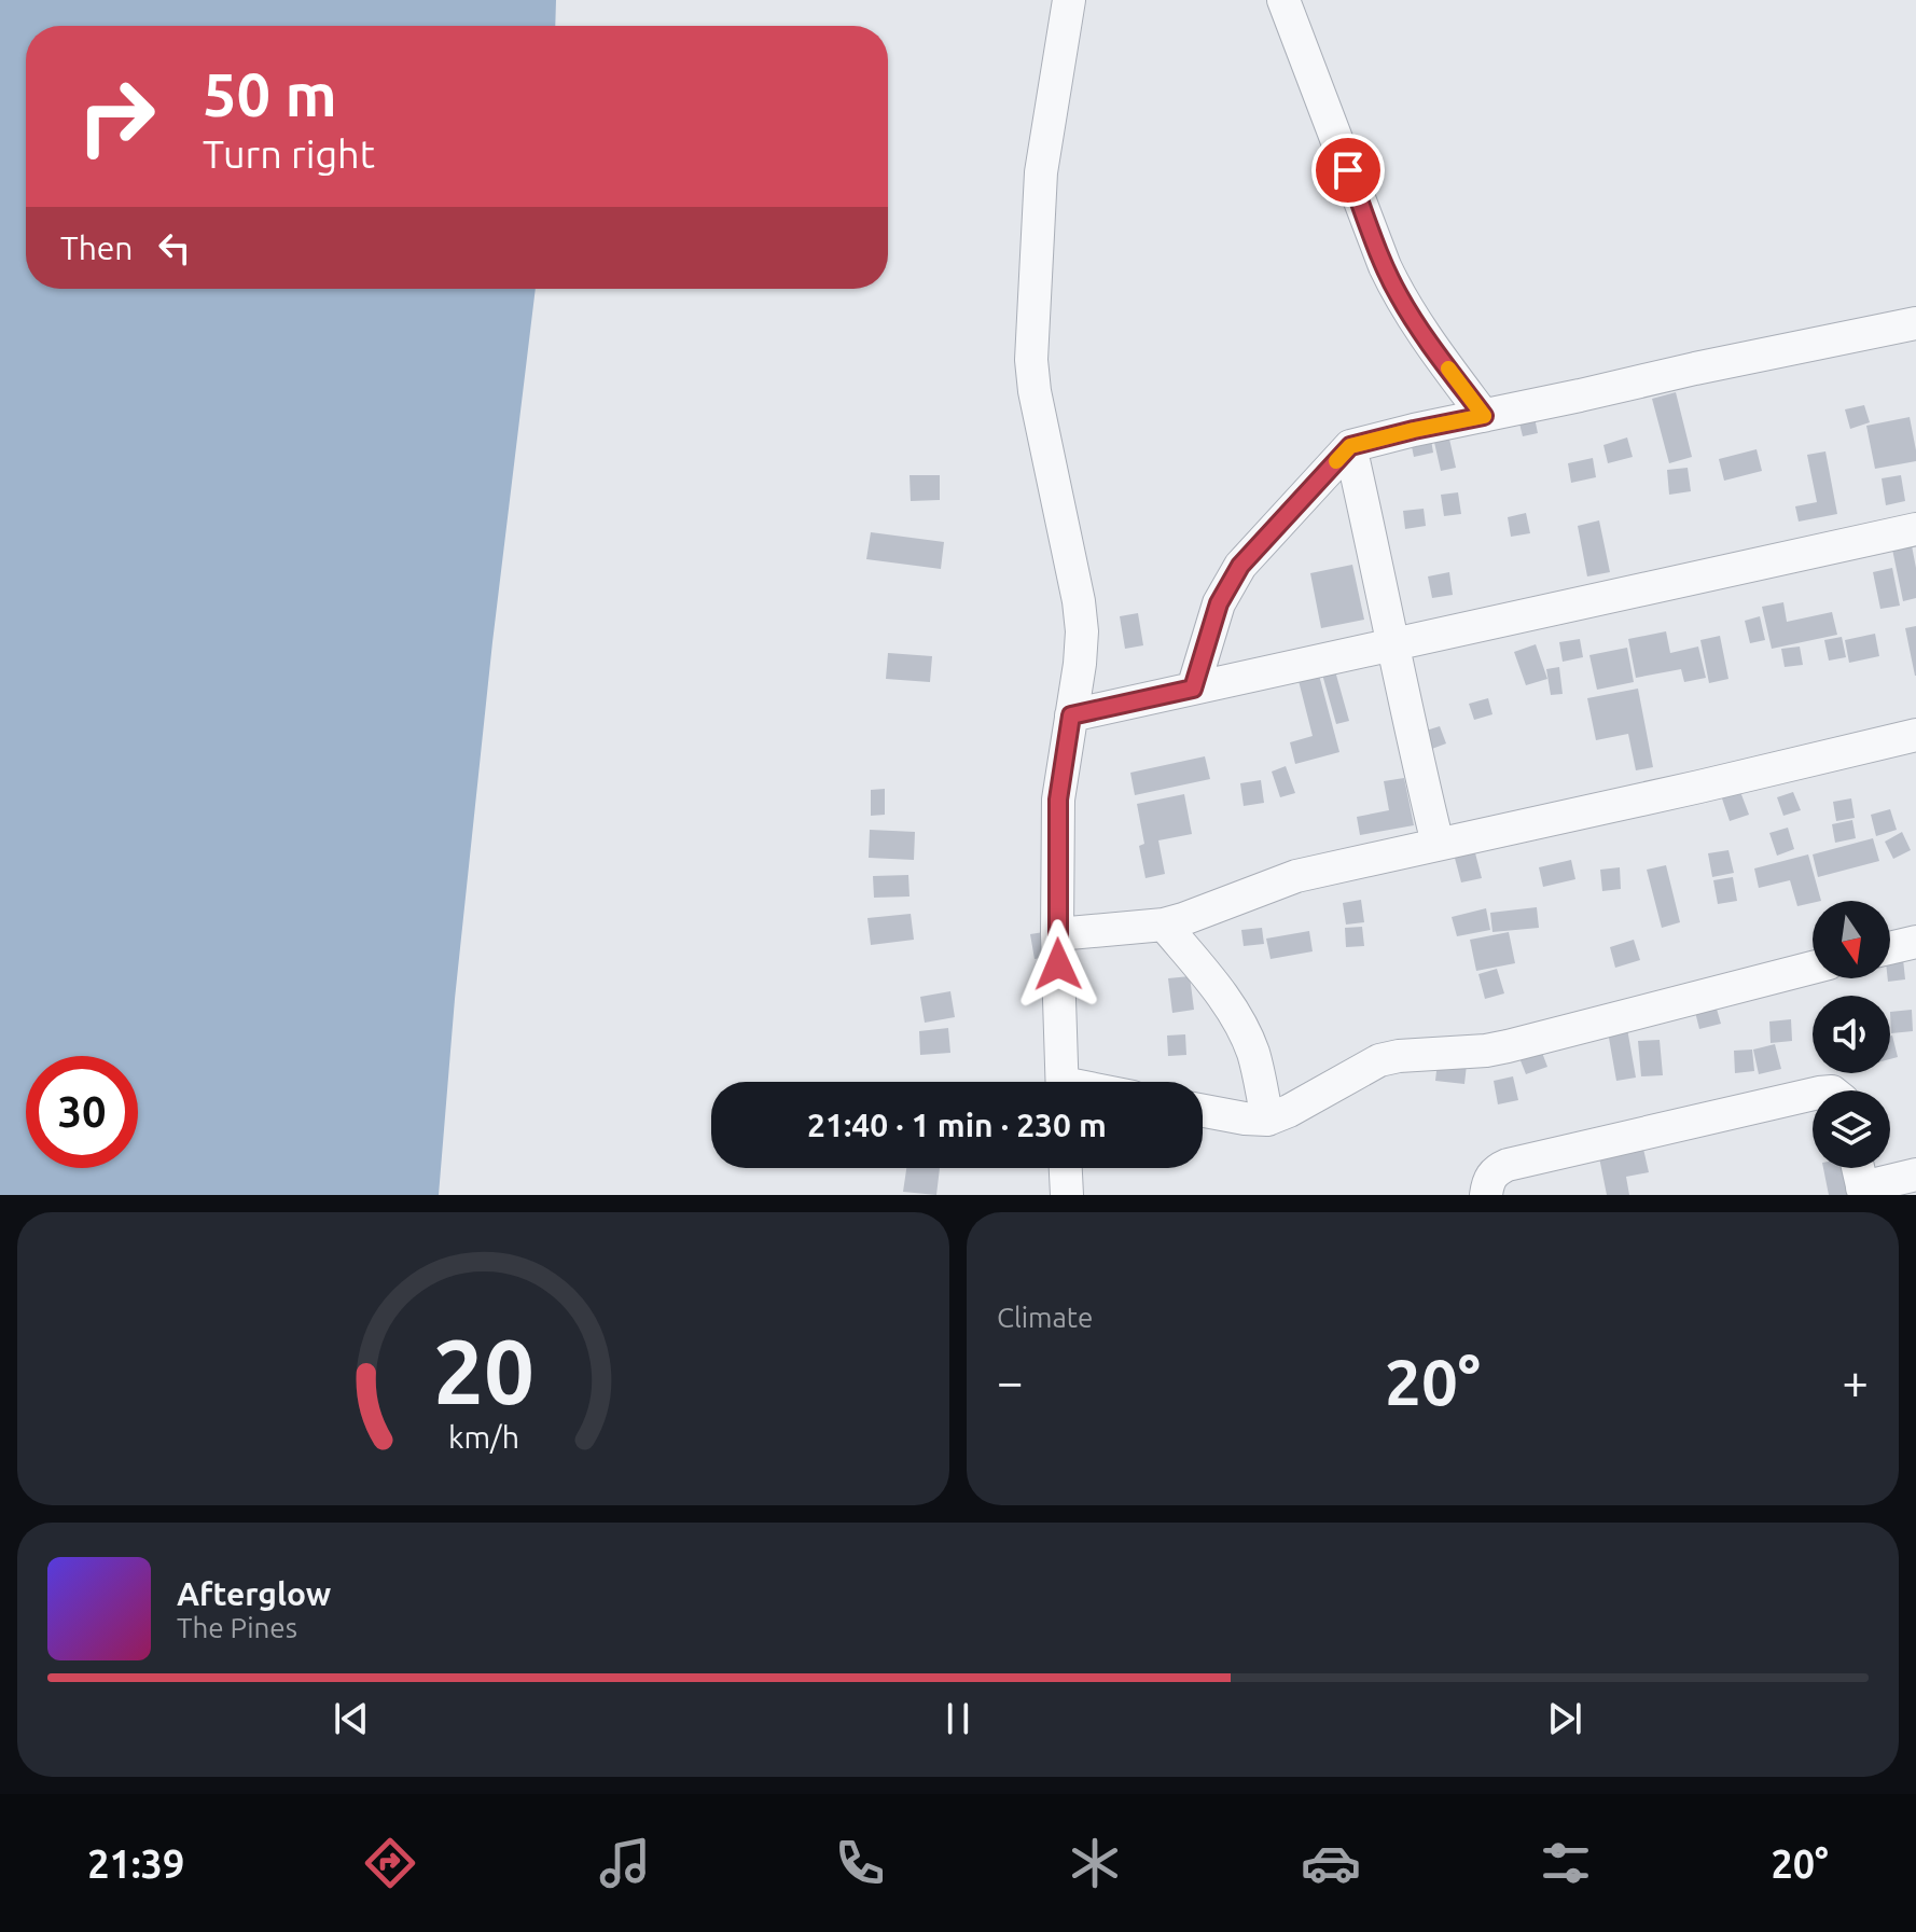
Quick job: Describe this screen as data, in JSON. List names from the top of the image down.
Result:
{
  "north": "bottom",
  "page": {
    "turn": ["50 m", "Turn right"],
    "then": "Then",
    "limit": "30",
    "trip": "21:40 · 1 min · 230 m",
    "tile": "Climate",
    "heat": ["−", "20°", "+"],
    "song": ["Afterglow", "The Pines"],
    "tabs": ["21:39", "20°"],
    "gauge": ["20", "km/h"]
  }
}
